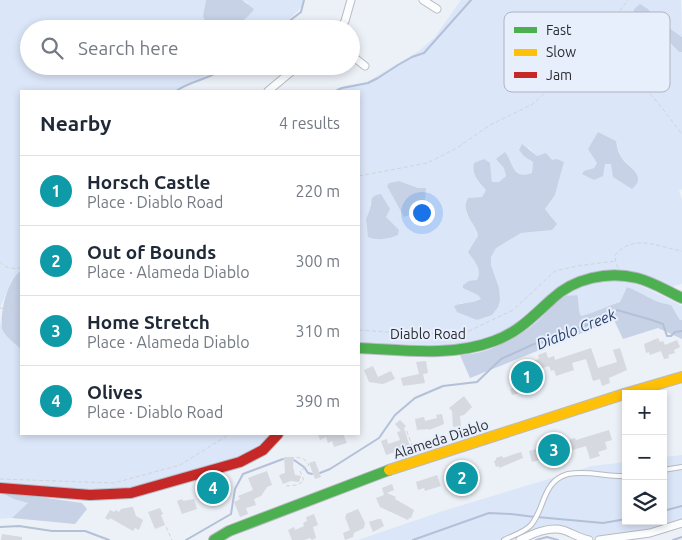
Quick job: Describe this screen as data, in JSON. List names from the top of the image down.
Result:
{
  "streets": {
    "street": ["Diablo Road", "Alameda Diablo"]
  },
  "water": ["Diablo Creek"],
  "legend": ["Fast", "Slow", "Jam"],
  "page": {
    "search": "Search here",
    "heading": ["Nearby", "4 results"],
    "list": [
      {
        "mark": "1",
        "name": "Horsch Castle",
        "note": "Place · Diablo Road",
        "value": "220 m"
      },
      {
        "mark": "2",
        "name": "Out of Bounds",
        "note": "Place · Alameda Diablo",
        "value": "300 m"
      },
      {
        "mark": "3",
        "name": "Home Stretch",
        "note": "Place · Alameda Diablo",
        "value": "310 m"
      },
      {
        "mark": "4",
        "name": "Olives",
        "note": "Place · Diablo Road",
        "value": "390 m"
      }
    ],
    "pins": [
      "1",
      "3",
      "2",
      "4"
    ],
    "map_buttons": ["+", "−"]
  }
}
